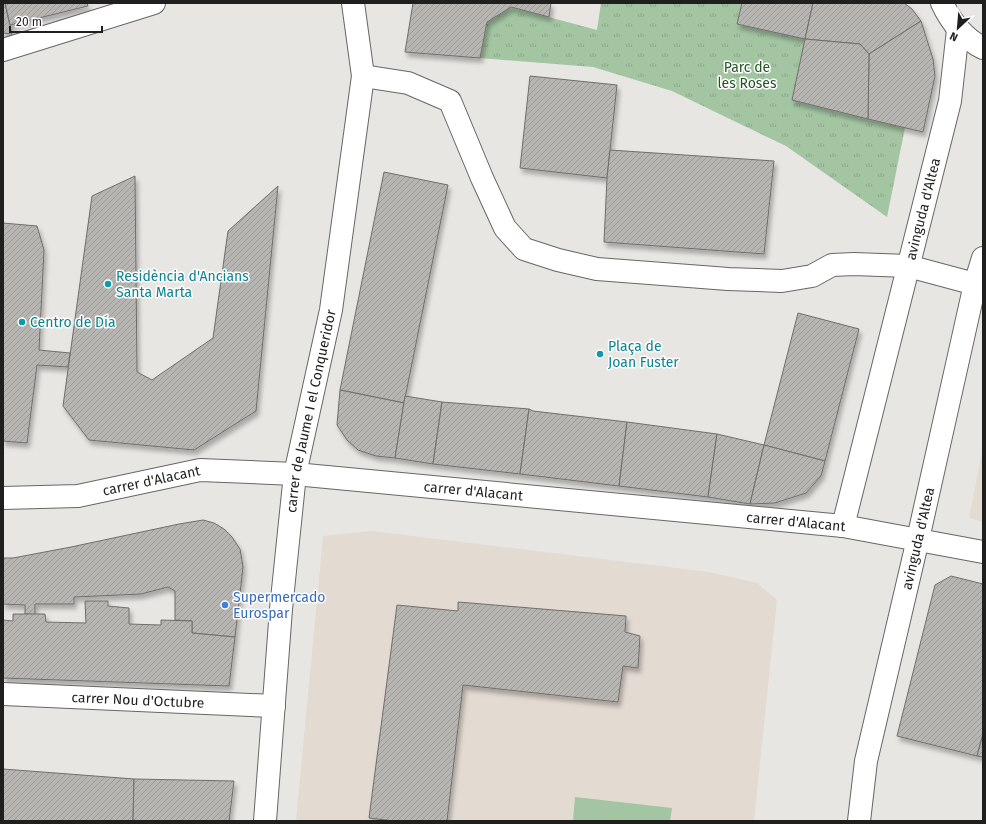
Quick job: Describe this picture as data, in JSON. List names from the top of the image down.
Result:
{
  "streets": {
    "street": [
      "avinguda d'Altea",
      "carrer de Jaume I el Conqueridor",
      "carrer d'Alacant",
      "carrer Nou d'Octubre"
    ]
  },
  "crossings": [
    ["avinguda d'Altea", "carrer d'Alacant"],
    ["carrer de Jaume I el Conqueridor", "carrer d'Alacant"],
    ["carrer de Jaume I el Conqueridor", "carrer Nou d'Octubre"]
  ],
  "parks": ["Parc de les Roses"],
  "places": [
    "Residència d'Ancians Santa Marta",
    "Centro de Día",
    "Plaça de Joan Fuster",
    "Supermercado Eurospar"
  ],
  "scale_bar": "20 m",
  "north": "bottom left"
}
